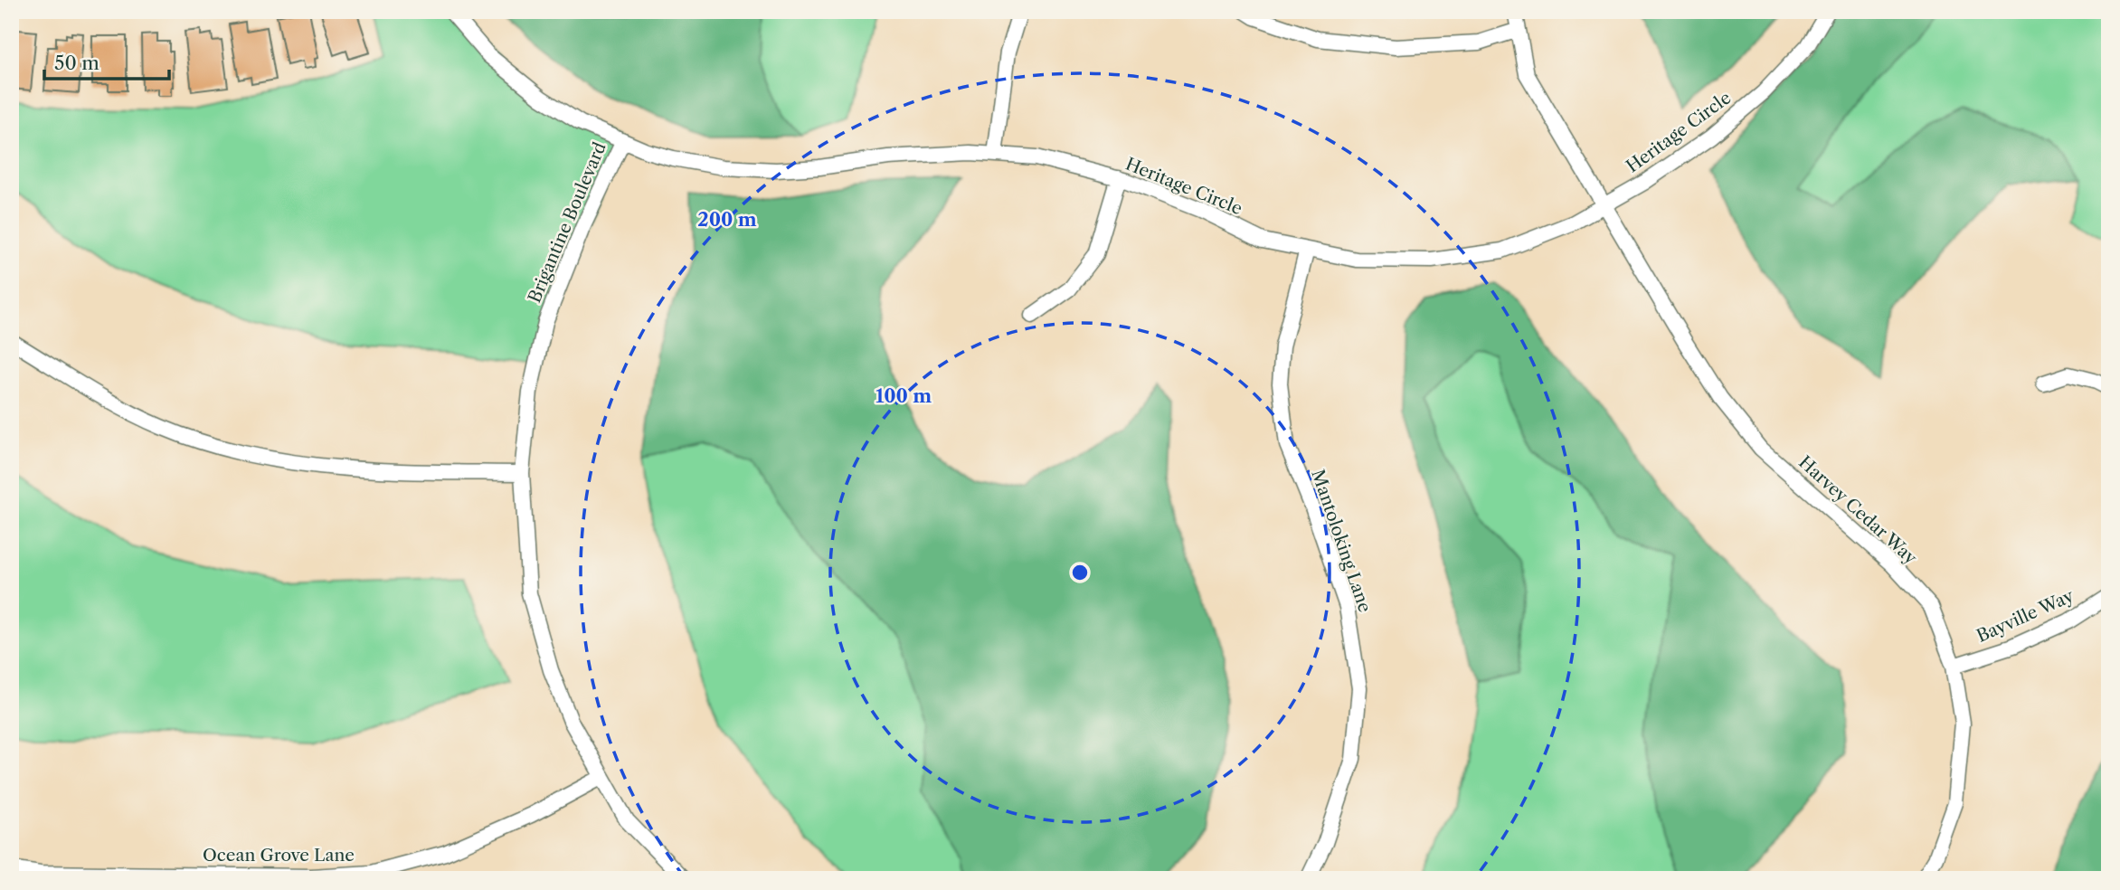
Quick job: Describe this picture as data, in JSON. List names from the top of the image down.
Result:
{
  "streets": {
    "street": [
      "Heritage Circle",
      "Brigantine Boulevard",
      "Harvey Cedar Way",
      "Mantoloking Lane",
      "Bayville Way",
      "Ocean Grove Lane"
    ]
  },
  "crossings": [
    ["Heritage Circle", "Brigantine Boulevard"],
    ["Heritage Circle", "Harvey Cedar Way"],
    ["Heritage Circle", "Mantoloking Lane"],
    ["Brigantine Boulevard", "Ocean Grove Lane"],
    ["Harvey Cedar Way", "Bayville Way"]
  ],
  "scale_bar": "50 m",
  "rings": ["200 m", "100 m"]
}
